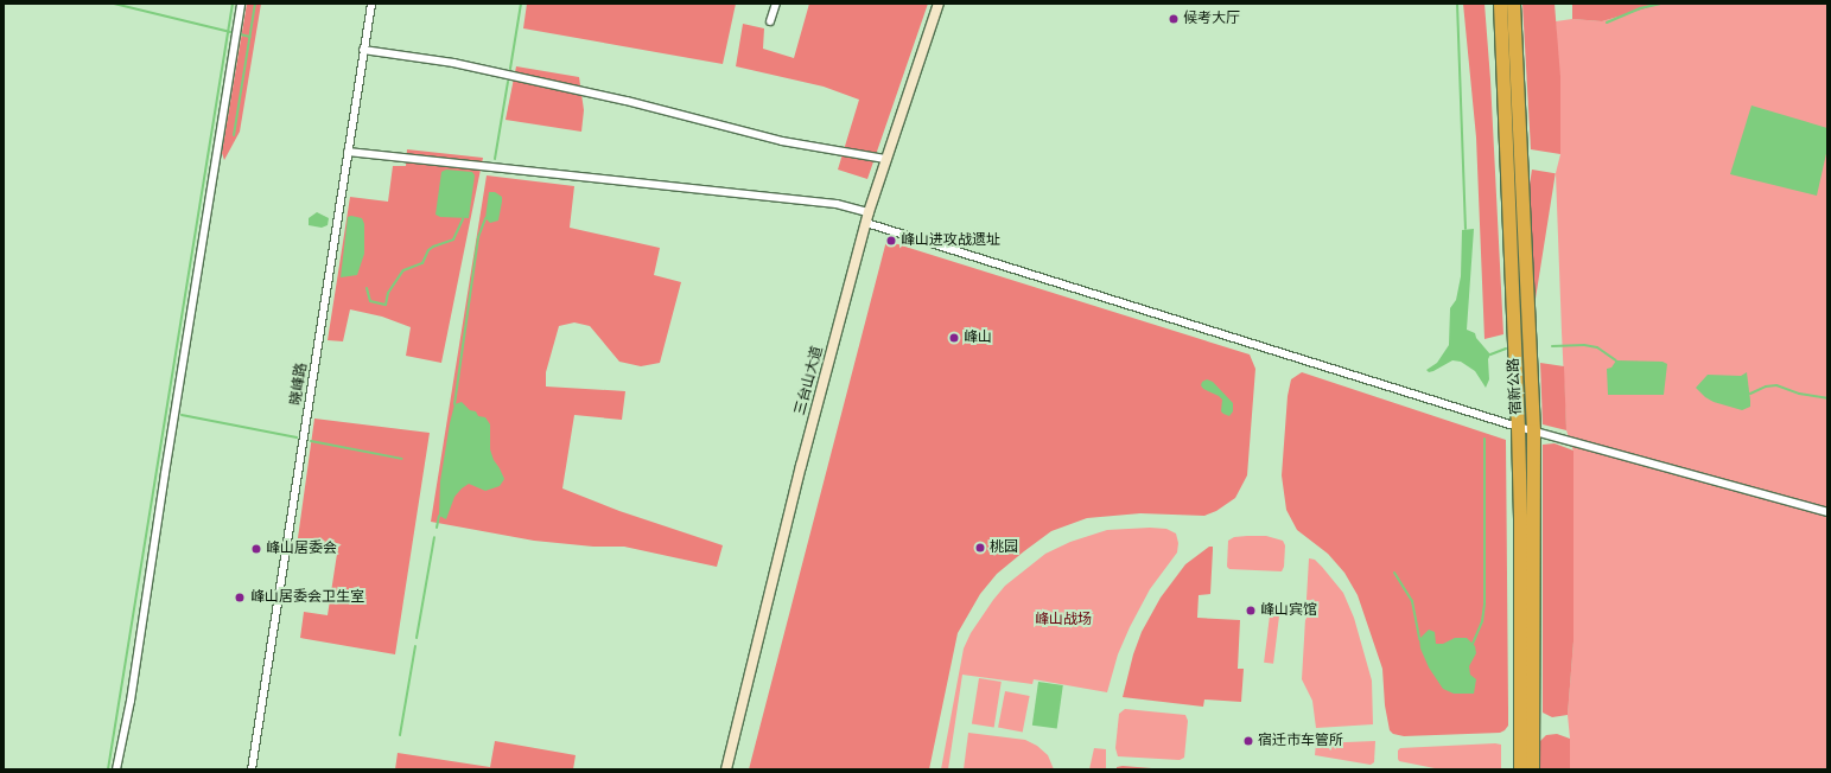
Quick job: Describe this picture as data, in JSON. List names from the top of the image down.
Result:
{
  "streets": {
    "highway": ["宿新公路"],
    "main road": ["三台山大道"],
    "street": ["晓峰路"]
  },
  "parks": ["峰山战场"],
  "places": [
    "候考大厅",
    "峰山进攻战遗址",
    "峰山",
    "桃园",
    "峰山居委会",
    "峰山居委会卫生室",
    "峰山宾馆",
    "宿迁市车管所"
  ]
}
